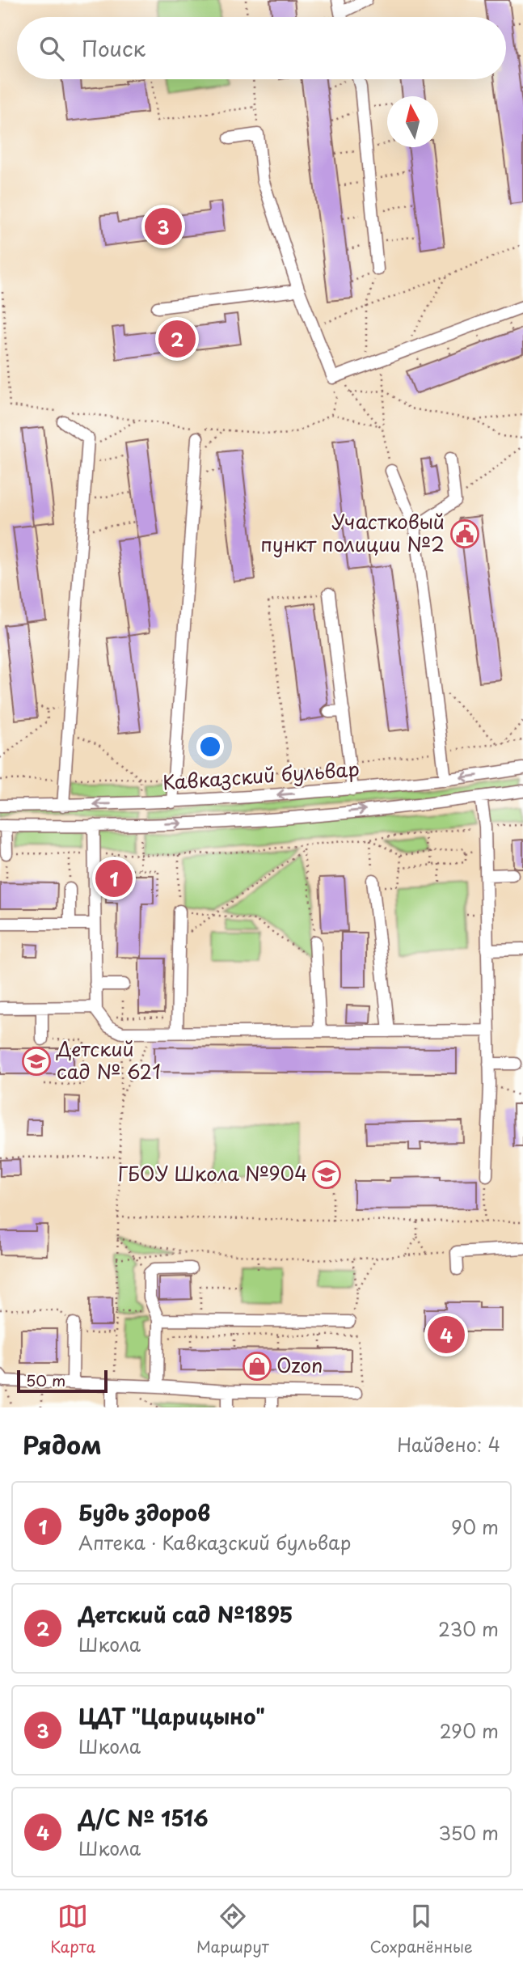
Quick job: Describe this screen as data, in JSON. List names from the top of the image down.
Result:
{
  "streets": {
    "street": ["Кавказский бульвар"]
  },
  "places": {
    "public building": ["Участковый пункт полиции №2"],
    "school or university": ["Детский сад № 621", "ГБОУ Школа №904"],
    "shop": ["Ozon"]
  },
  "scale_bar": "50 m",
  "north": "top",
  "page": {
    "search": "Поиск",
    "pins": [
      "3",
      "2",
      "1",
      "4"
    ],
    "scale": "50 m",
    "heading": ["Рядом", "Найдено: 4"],
    "list": [
      {
        "mark": "1",
        "name": "Будь здоров",
        "note": "Аптека · Кавказский бульвар",
        "value": "90 m"
      },
      {
        "mark": "2",
        "name": "Детский сад №1895",
        "note": "Школа",
        "value": "230 m"
      },
      {
        "mark": "3",
        "name": "ЦДТ \"Царицыно\"",
        "note": "Школа",
        "value": "290 m"
      },
      {
        "mark": "4",
        "name": "Д/C № 1516",
        "note": "Школа",
        "value": "350 m"
      }
    ],
    "nav": ["Карта", "Маршрут", "Сохранённые"]
  }
}
